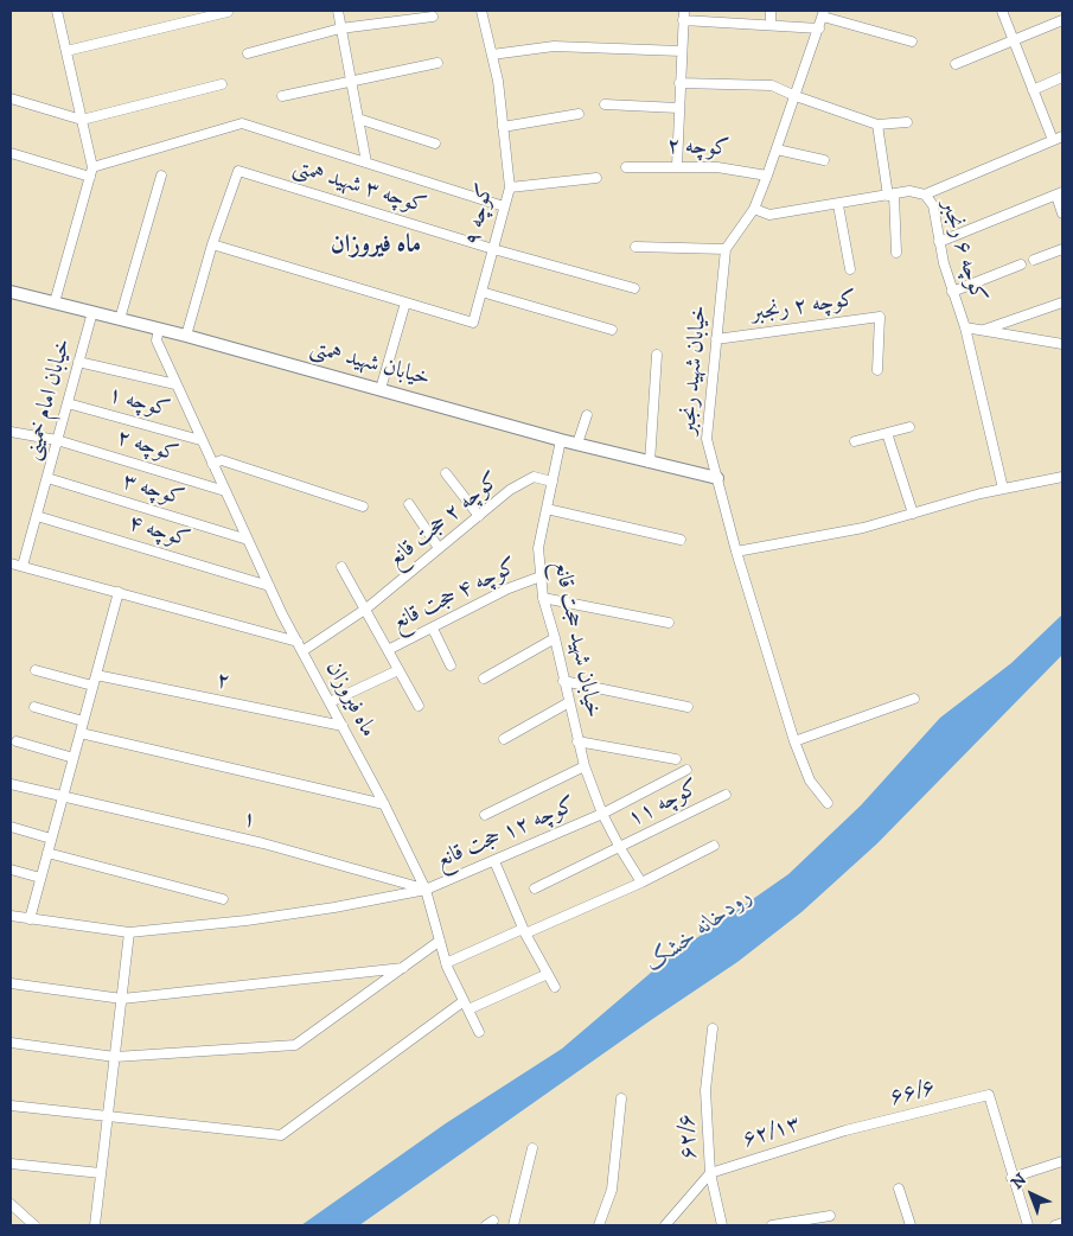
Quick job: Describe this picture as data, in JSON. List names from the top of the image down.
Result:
{
  "streets": {
    "street": [
      "کوچه ۲",
      "کوچه ۳ شهید همتی",
      "کوچه ۹",
      "کوچه ۶ رنجبر",
      "کوچه ۲ رنجبر",
      "خیابان شهید همتی",
      "خیابان شهید رنجبر",
      "خیابان امام خمینی",
      "کوچه ۱",
      "کوچه ۳",
      "کوچه ۲ حجت قانع",
      "کوچه ۴",
      "کوچه ۴ حجت قانع",
      "خیابان شهید حجت قانع",
      "۲",
      "ماه فیروزان",
      "کوچه ۱۱",
      "۱",
      "کوچه ۱۲ حجت قانع",
      "۶۶/۶",
      "۶۲/۱۳",
      "۶۲/۶"
    ]
  },
  "crossings": [
    ["کوچه ۲", "خیابان شهید رنجبر"],
    ["کوچه ۲", "خیابان امام خمینی"],
    ["کوچه ۲", "ماه فیروزان"],
    ["کوچه ۳ شهید همتی", "کوچه ۹"],
    ["کوچه ۳ شهید همتی", "خیابان شهید همتی"],
    ["کوچه ۶ رنجبر", "خیابان شهید رنجبر"],
    ["کوچه ۲ رنجبر", "خیابان شهید رنجبر"],
    ["خیابان شهید همتی", "خیابان شهید رنجبر"],
    ["خیابان شهید همتی", "خیابان امام خمینی"],
    ["خیابان شهید همتی", "خیابان شهید حجت قانع"],
    ["خیابان شهید همتی", "ماه فیروزان"],
    ["خیابان امام خمینی", "کوچه ۱"],
    ["خیابان امام خمینی", "کوچه ۳"],
    ["خیابان امام خمینی", "کوچه ۴"],
    ["کوچه ۱", "ماه فیروزان"],
    ["کوچه ۳", "ماه فیروزان"],
    ["کوچه ۲ حجت قانع", "خیابان شهید حجت قانع"],
    ["کوچه ۲ حجت قانع", "ماه فیروزان"],
    ["کوچه ۴", "ماه فیروزان"],
    ["کوچه ۴ حجت قانع", "خیابان شهید حجت قانع"],
    ["خیابان شهید حجت قانع", "کوچه ۱۱"],
    ["خیابان شهید حجت قانع", "کوچه ۱۲ حجت قانع"],
    ["۲", "ماه فیروزان"],
    ["ماه فیروزان", "۱"],
    ["ماه فیروزان", "کوچه ۱۲ حجت قانع"],
    ["۱", "کوچه ۱۲ حجت قانع"],
    ["۶۶/۶", "۶۲/۱۳"],
    ["۶۲/۱۳", "۶۲/۶"]
  ],
  "districts": ["ماه فیروزان"],
  "water": ["رودخانه خشک"],
  "north": "top left"
}
